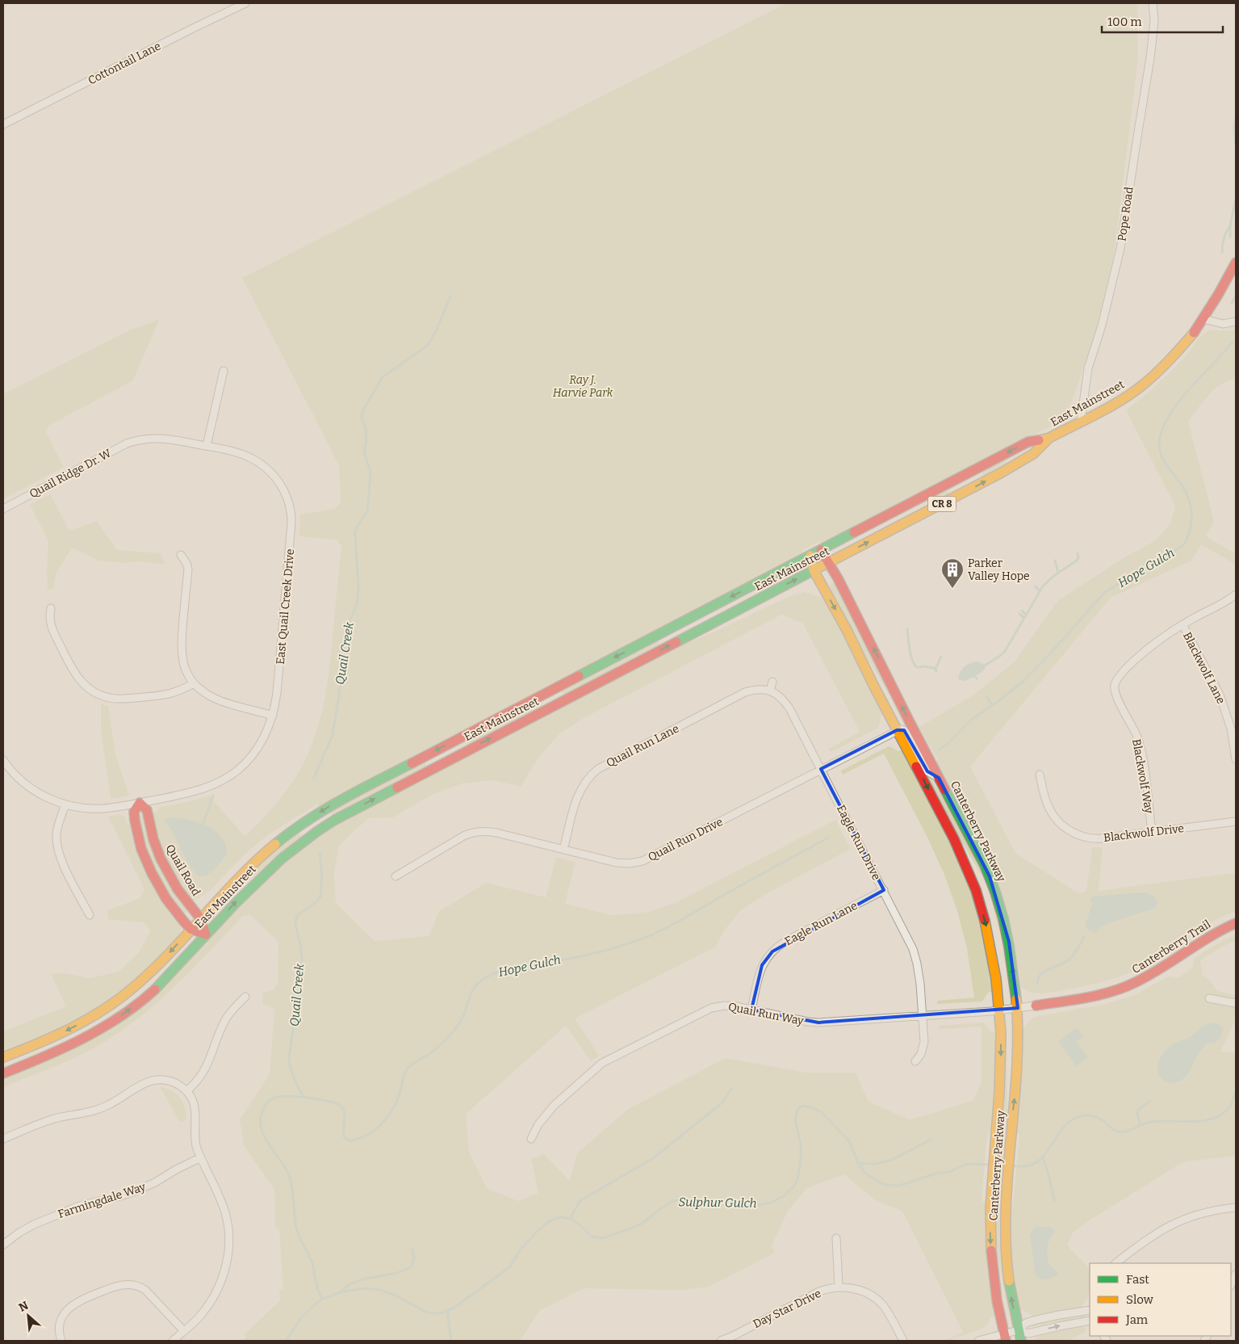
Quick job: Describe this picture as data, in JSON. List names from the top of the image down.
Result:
{
  "streets": {
    "main road": [
      "East Mainstreet",
      "CR 8",
      "Canterberry Parkway",
      "Quail Road",
      "Canterberry Trail"
    ],
    "street": [
      "Cottontail Lane",
      "Pope Road",
      "Quail Ridge Dr. W",
      "East Quail Creek Drive",
      "Blackwolf Lane",
      "Quail Run Lane",
      "Blackwolf Way",
      "Blackwolf Drive",
      "Quail Run Drive",
      "Eagle Run Drive",
      "Eagle Run Lane",
      "Quail Run Way",
      "Farmingdale Way",
      "Day Star Drive"
    ]
  },
  "crossings": [
    ["Pope Road", "East Mainstreet"],
    ["East Mainstreet", "CR 8"],
    ["East Mainstreet", "Canterberry Parkway"],
    ["East Mainstreet", "Quail Road"],
    ["Quail Ridge Dr. W", "East Quail Creek Drive"],
    ["East Quail Creek Drive", "Quail Road"],
    ["Blackwolf Lane", "Blackwolf Way"],
    ["Quail Run Lane", "Quail Run Drive"],
    ["Quail Run Lane", "Eagle Run Drive"],
    ["Blackwolf Way", "Blackwolf Drive"],
    ["Canterberry Parkway", "Quail Run Drive"],
    ["Canterberry Parkway", "Canterberry Trail"],
    ["Canterberry Parkway", "Quail Run Way"],
    ["Quail Run Drive", "Eagle Run Drive"],
    ["Eagle Run Drive", "Eagle Run Lane"],
    ["Eagle Run Drive", "Quail Run Way"],
    ["Eagle Run Lane", "Quail Run Way"],
    ["Canterberry Trail", "Quail Run Way"]
  ],
  "water": ["Hope Gulch", "Quail Creek", "Sulphur Gulch"],
  "parks": ["Ray J. Harvie Park"],
  "places": {
    "building": ["Parker Valley Hope"]
  },
  "legend": ["Fast", "Slow", "Jam"],
  "scale_bar": "100 m",
  "north": "top left"
}
